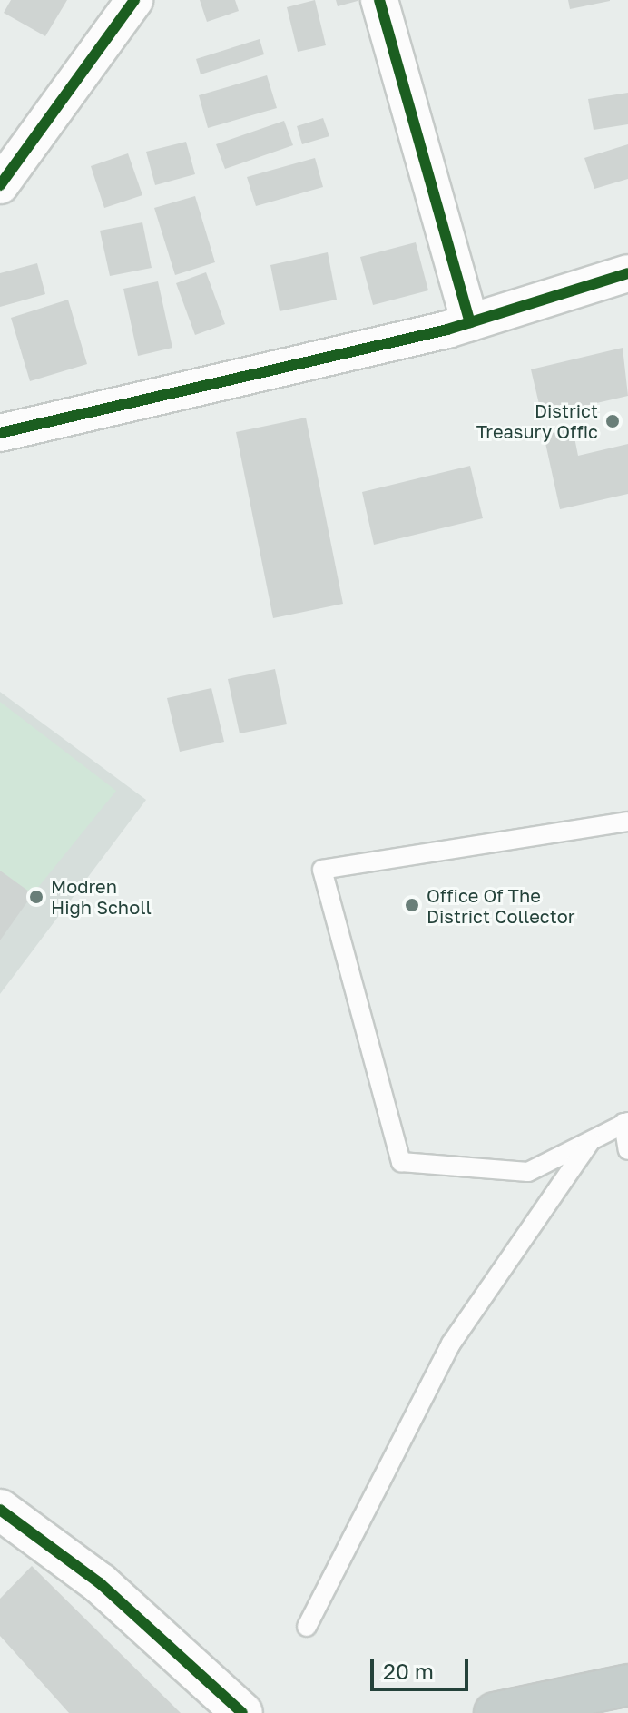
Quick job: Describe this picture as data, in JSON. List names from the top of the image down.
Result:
{
  "places": ["District Treasury Offic", "Modren High Scholl", "Office Of The District Collector"],
  "scale_bar": "20 m"
}
